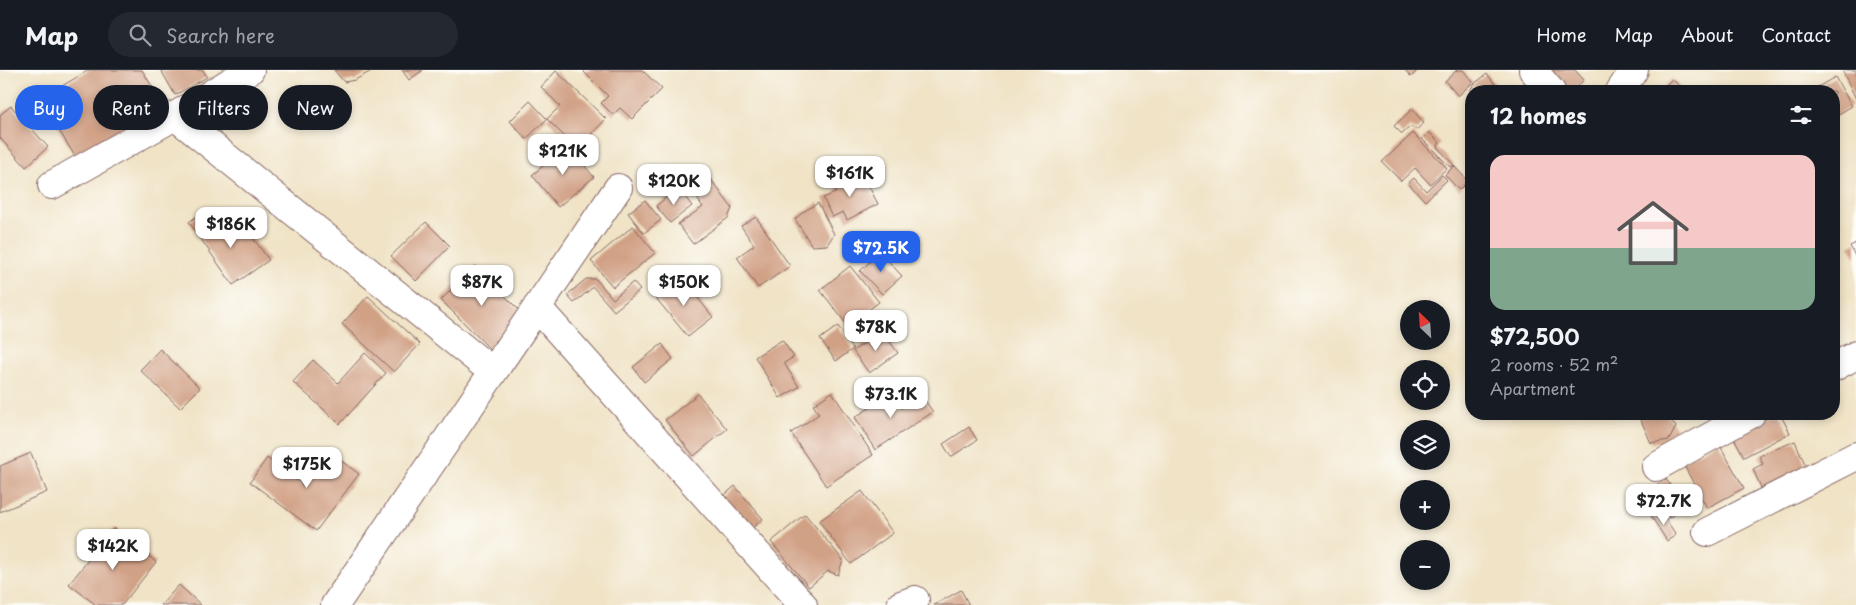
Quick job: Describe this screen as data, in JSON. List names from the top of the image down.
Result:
{
  "north": "top left",
  "page": {
    "header": "Map",
    "search": "Search here",
    "nav": [
      "Home",
      "Map",
      "About",
      "Contact"
    ],
    "chip": [
      "Buy",
      "Rent",
      "Filters",
      "New"
    ],
    "heading": "12 homes",
    "price": [
      "$121K",
      "$161K",
      "$120K",
      "$186K",
      "$72.5K",
      "$87K",
      "$150K",
      "$78K",
      "$73.1K",
      "$175K",
      "$72.7K",
      "$142K"
    ],
    "list": [
      {
        "name": "$72,500",
        "note": "2 rooms · 52 m² · Apartment"
      }
    ],
    "map_buttons": ["+", "−"]
  }
}
